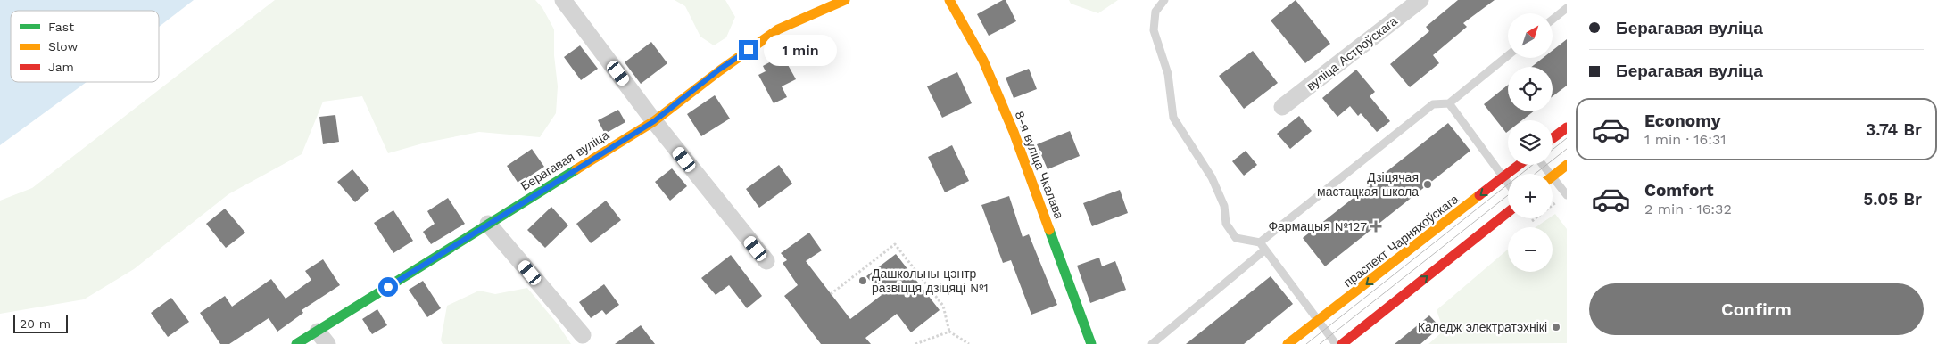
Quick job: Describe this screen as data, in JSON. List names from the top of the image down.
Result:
{
  "streets": {
    "street": [
      "вуліца Астроўскага",
      "Берагавая вуліца",
      "8-я вуліца Чкалава",
      "праспект Чарняхоўскага"
    ]
  },
  "places": {
    "other": ["Дзіцячая мастацкая школа", "Дашкольны цэнтр развіцця дзіцяці №1", "Каледж электратэхнікі"],
    "health": ["Фармацыя №127"]
  },
  "legend": ["Fast", "Slow", "Jam"],
  "scale_bar": "20 m",
  "north": "top right",
  "page": {
    "banner": ["Берагавая вуліца", "Берагавая вуліца"],
    "map_buttons": ["+", "−"],
    "bubble": "1 min",
    "list": [
      {
        "name": "Economy",
        "note": "1 min · 16:31",
        "value": "3.74 Br"
      },
      {
        "name": "Comfort",
        "note": "2 min · 16:32",
        "value": "5.05 Br"
      }
    ],
    "buttons": "Confirm",
    "scale": "20 m"
  }
}
